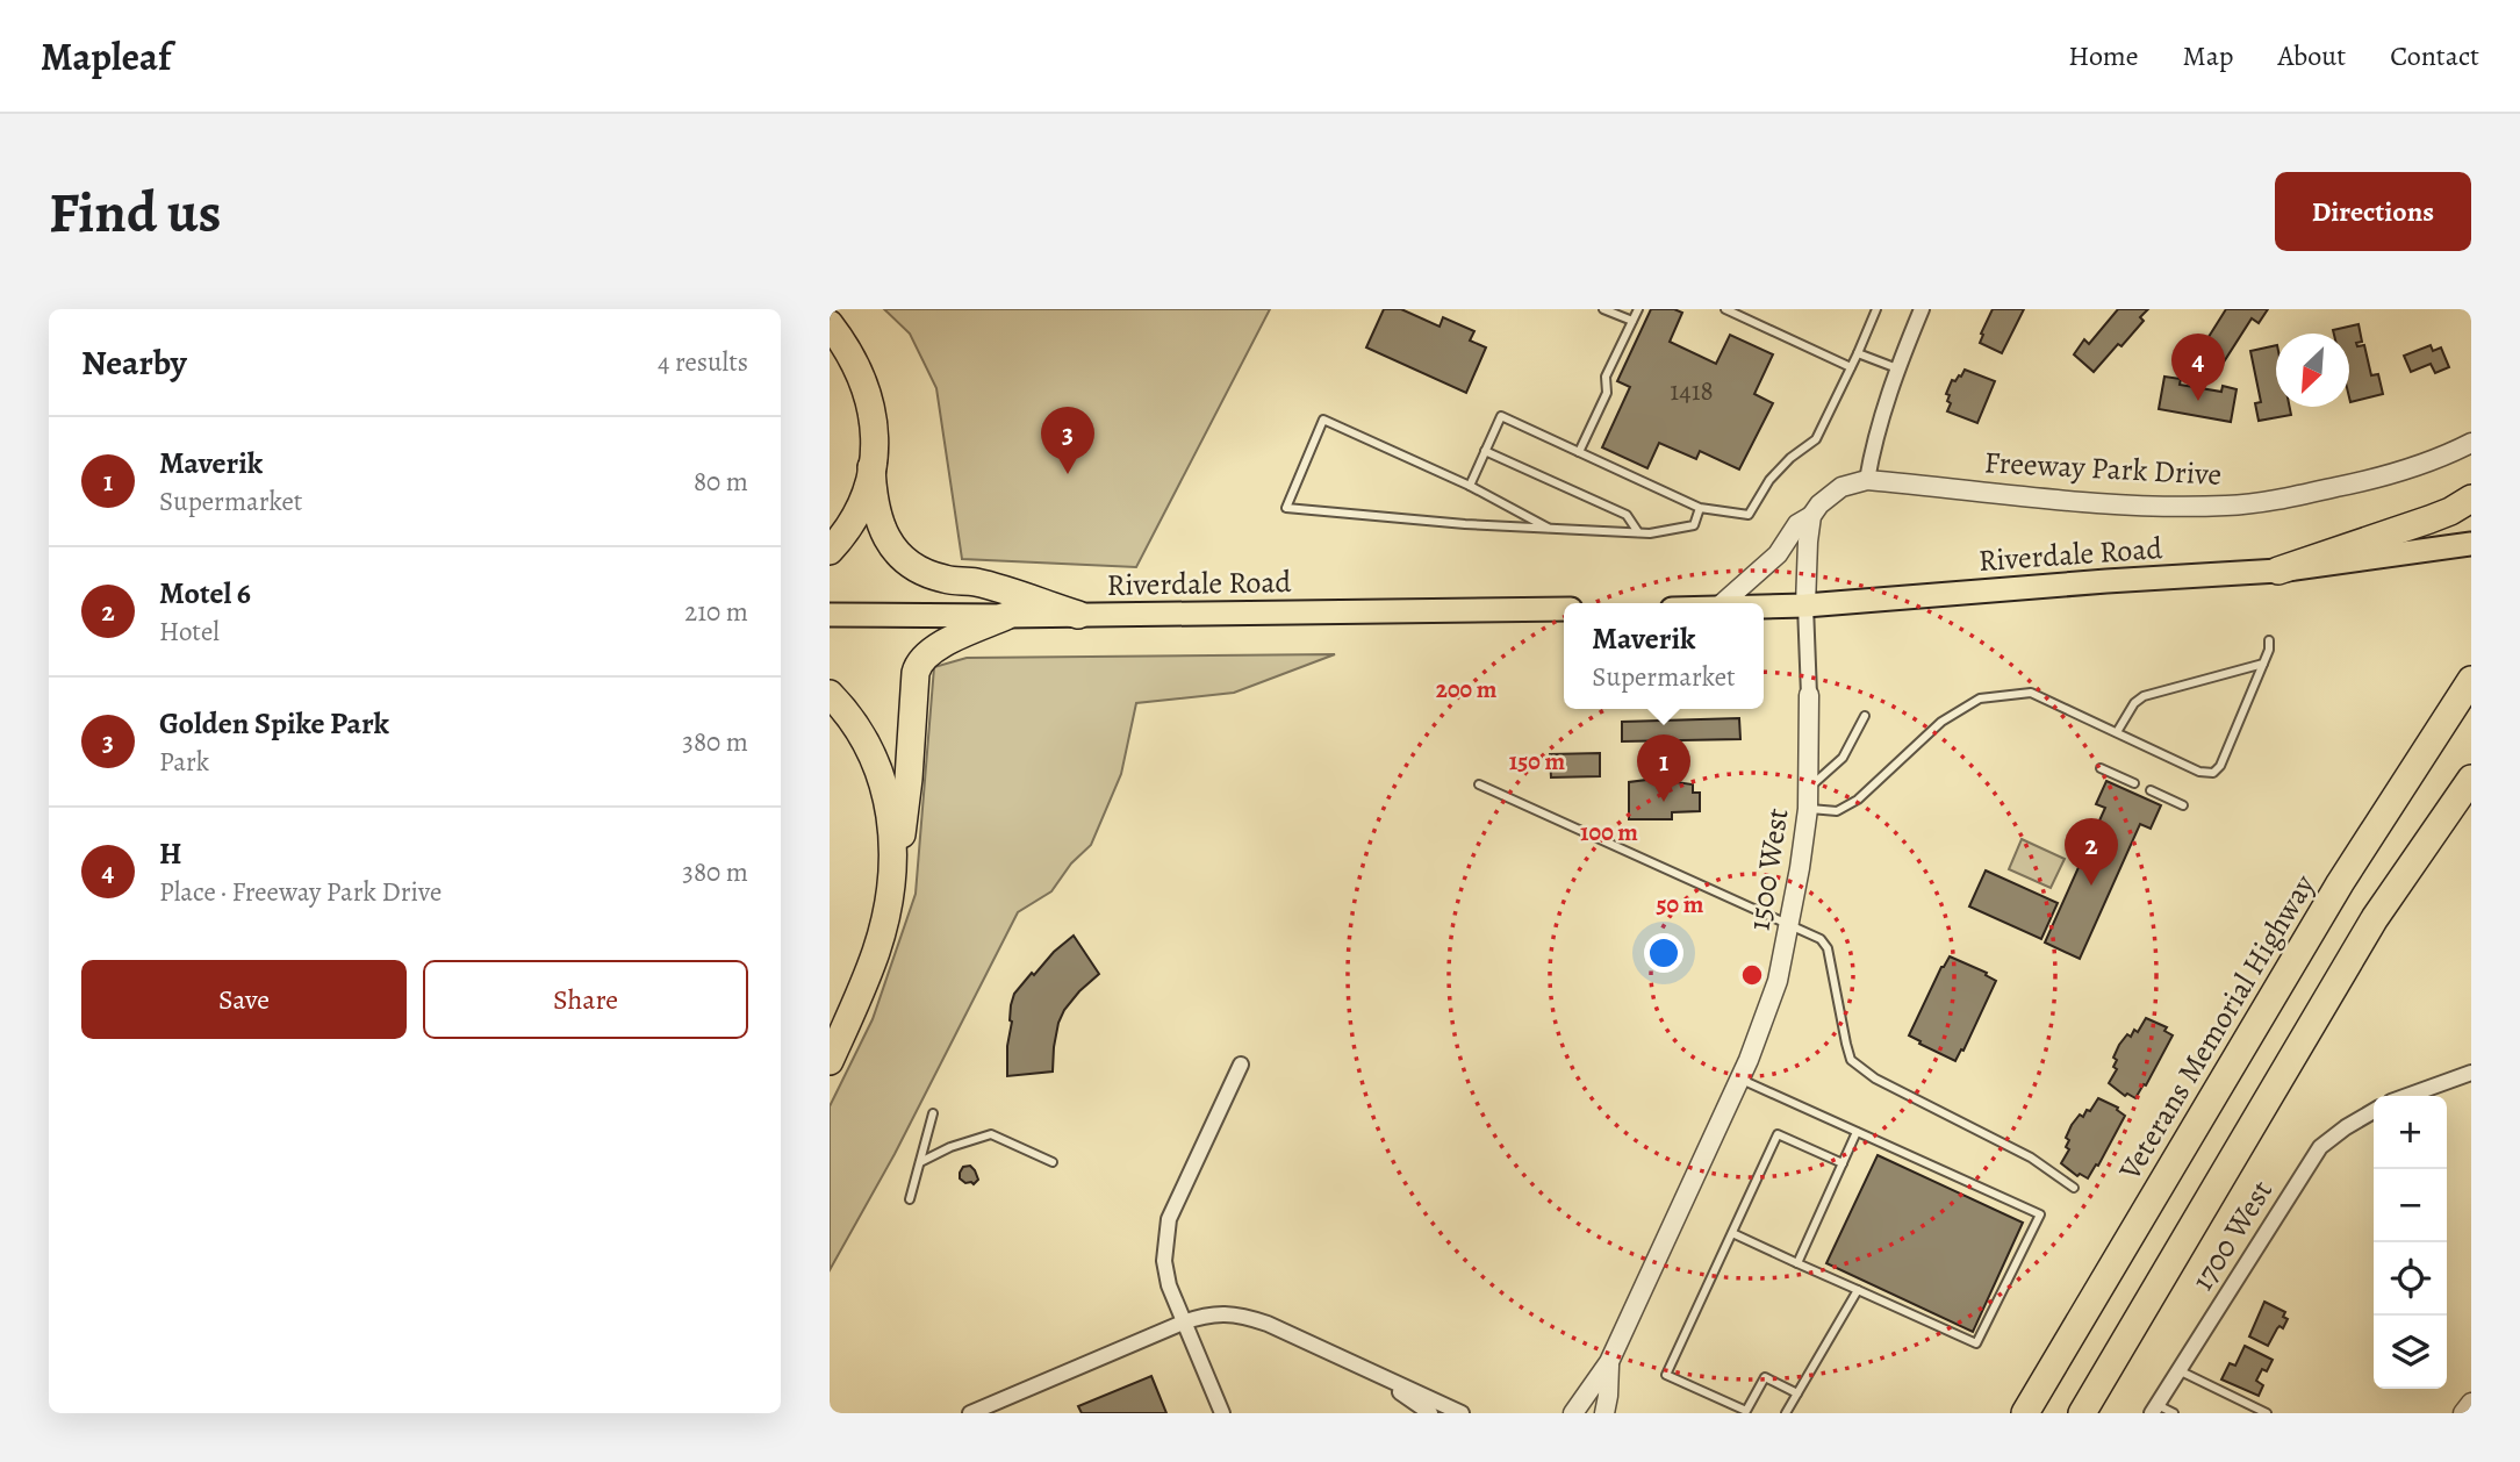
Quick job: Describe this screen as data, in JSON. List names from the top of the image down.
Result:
{
  "streets": {
    "highway": ["Veterans Memorial Highway"],
    "main road": ["Riverdale Road"],
    "street": ["Freeway Park Drive", "1500 West", "1700 West"]
  },
  "crossings": [
    ["Riverdale Road", "1500 West"]
  ],
  "house_numbers": ["1418"],
  "north": "bottom left",
  "page": {
    "header": "Mapleaf",
    "nav": [
      "Home",
      "Map",
      "About",
      "Contact"
    ],
    "buttons": [
      "Directions",
      ["Save", "Share"]
    ],
    "title": "Find us",
    "heading": ["Nearby", "4 results"],
    "pins": [
      "4",
      "3",
      "1",
      "2"
    ],
    "list": [
      {
        "mark": "1",
        "name": "Maverik",
        "note": "Supermarket",
        "value": "80 m"
      },
      {
        "mark": "2",
        "name": "Motel 6",
        "note": "Hotel",
        "value": "210 m"
      },
      {
        "mark": "3",
        "name": "Golden Spike Park",
        "note": "Park",
        "value": "380 m"
      },
      {
        "mark": "4",
        "name": "H",
        "note": "Place · Freeway Park Drive",
        "value": "380 m"
      }
    ],
    "popup": ["Maverik", "Supermarket"],
    "map_buttons": ["+", "−"]
  },
  "rings": [
    "200 m",
    "150 m",
    "100 m",
    "50 m"
  ]
}
